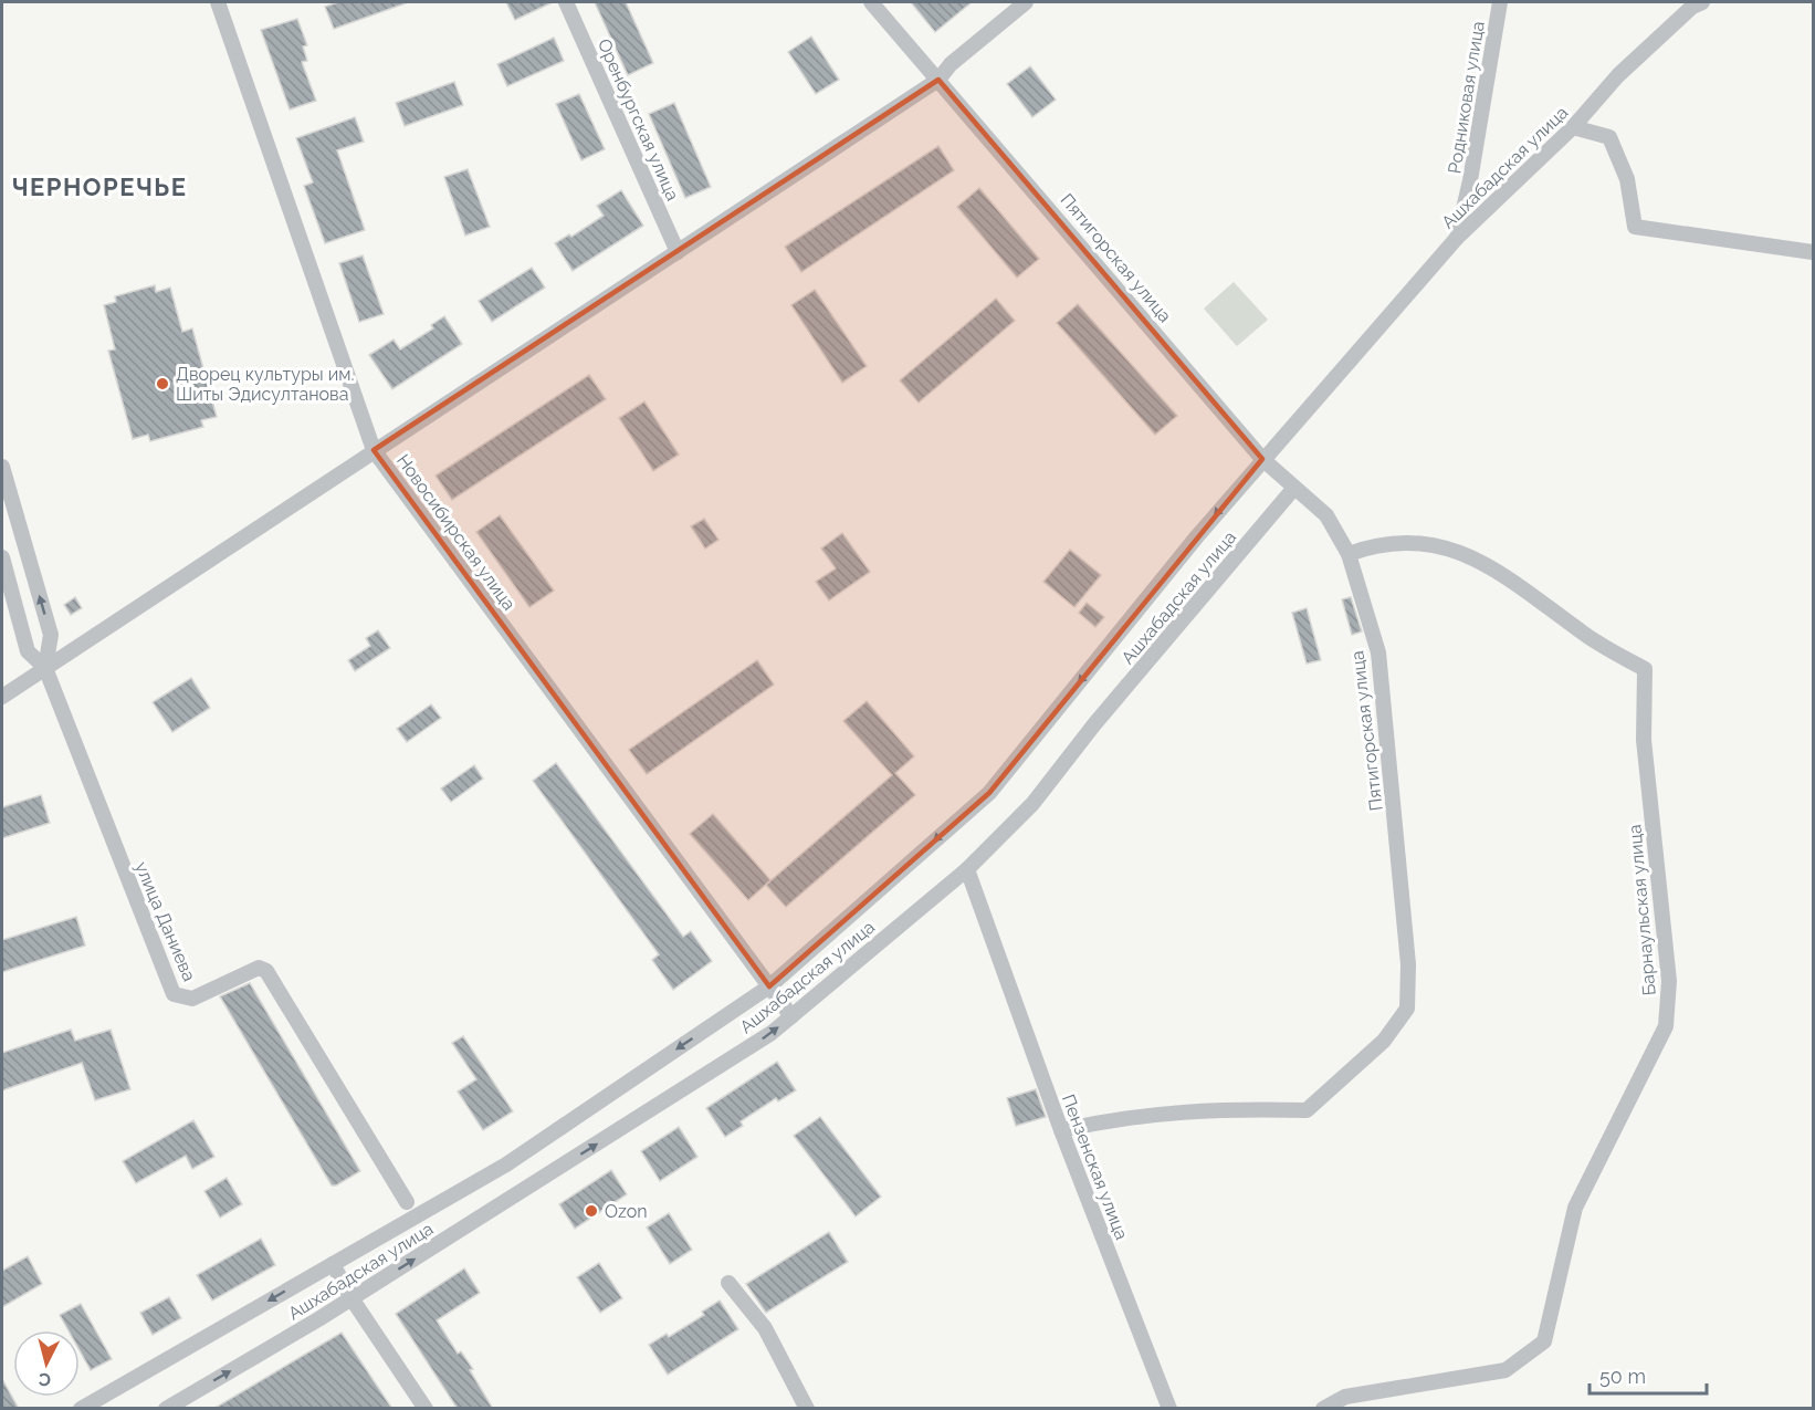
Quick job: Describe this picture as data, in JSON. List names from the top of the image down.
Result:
{
  "streets": {
    "street": [
      "Родниковая улица",
      "Оренбургская улица",
      "Ашхабадская улица",
      "Пятигорская улица",
      "Новосибирская улица",
      "Барнаульская улица",
      "улица Даниева",
      "Пензенская улица"
    ]
  },
  "crossings": [
    ["Родниковая улица", "Ашхабадская улица"],
    ["Ашхабадская улица", "Пятигорская улица"],
    ["Ашхабадская улица", "Новосибирская улица"],
    ["Ашхабадская улица", "Пензенская улица"],
    ["Пятигорская улица", "Барнаульская улица"],
    ["Пятигорская улица", "Пензенская улица"]
  ],
  "districts": ["ЧЕРНОРЕЧЬЕ"],
  "places": ["Дворец культуры им. Шиты Эдисултанова", "Ozon"],
  "scale_bar": "50 m",
  "north": "bottom"
}
